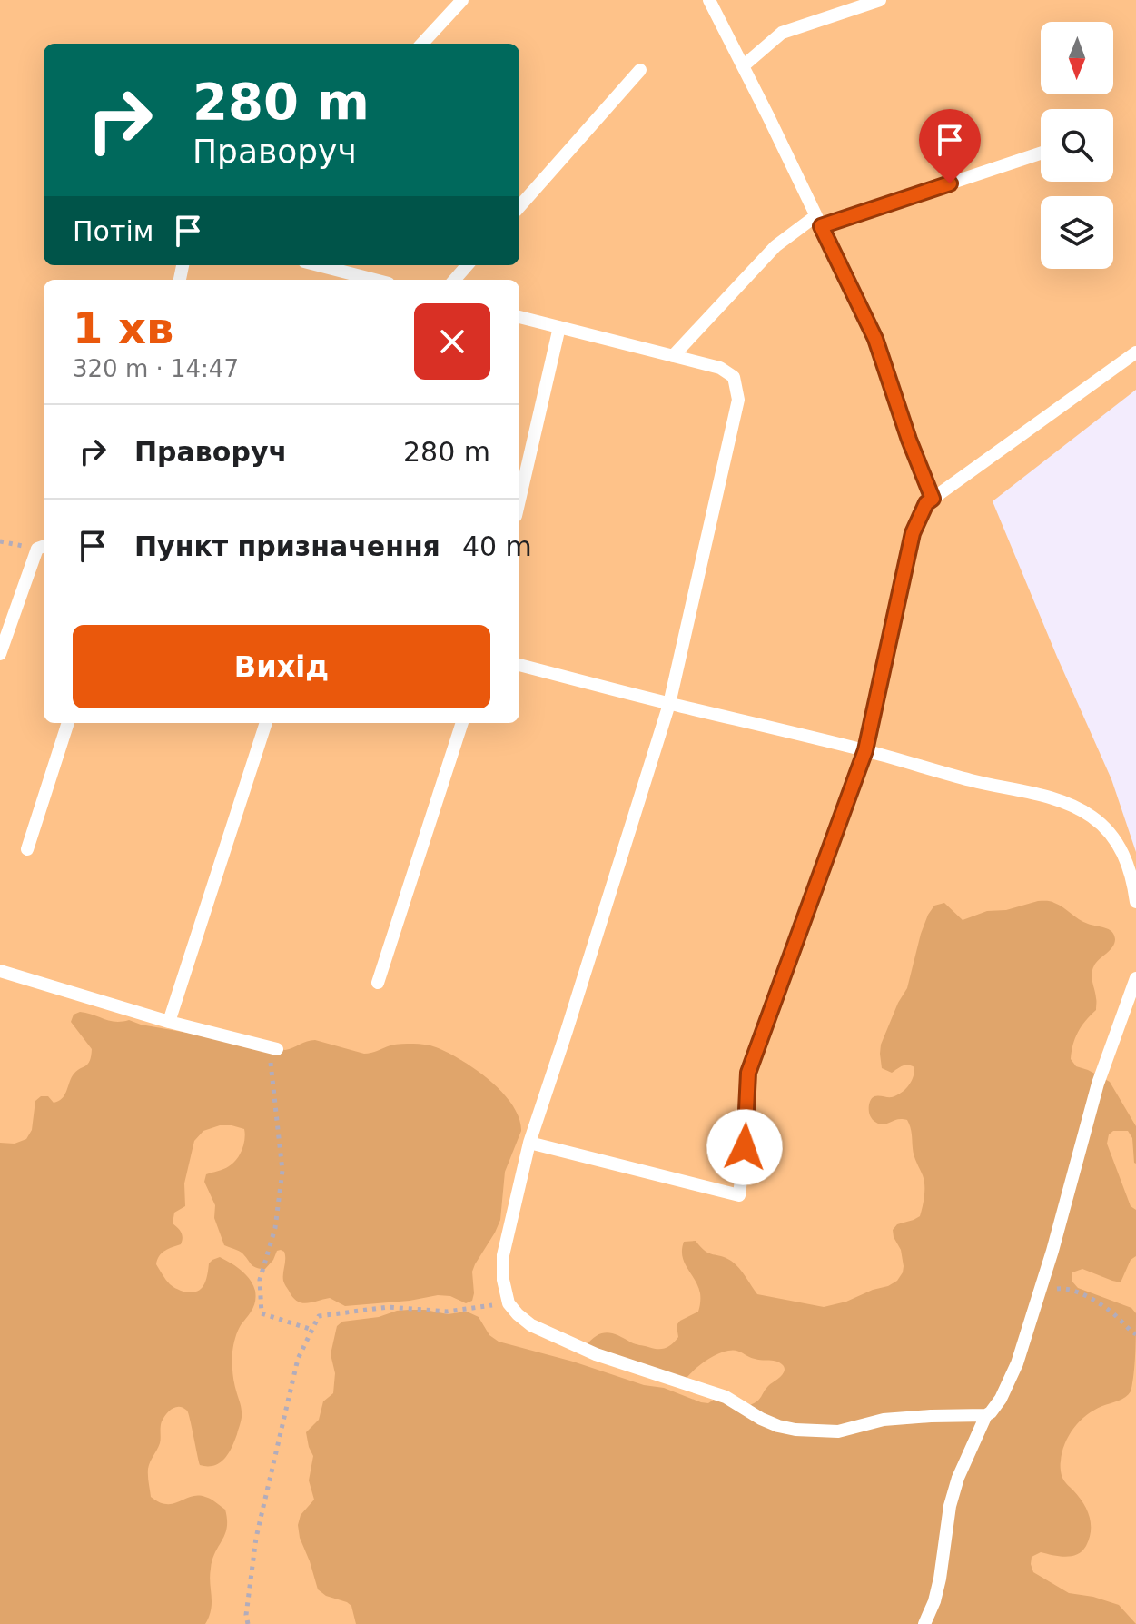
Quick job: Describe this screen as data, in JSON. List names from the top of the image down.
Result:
{
  "north": "bottom",
  "page": {
    "turn": ["280 m", "Праворуч"],
    "then": "Потім",
    "heading": ["1 хв", "320 m · 14:47"],
    "list": [
      {
        "name": "Праворуч",
        "value": "280 m"
      },
      {
        "name": "Пункт призначення",
        "value": "40 m"
      }
    ],
    "buttons": "Вихід"
  }
}
